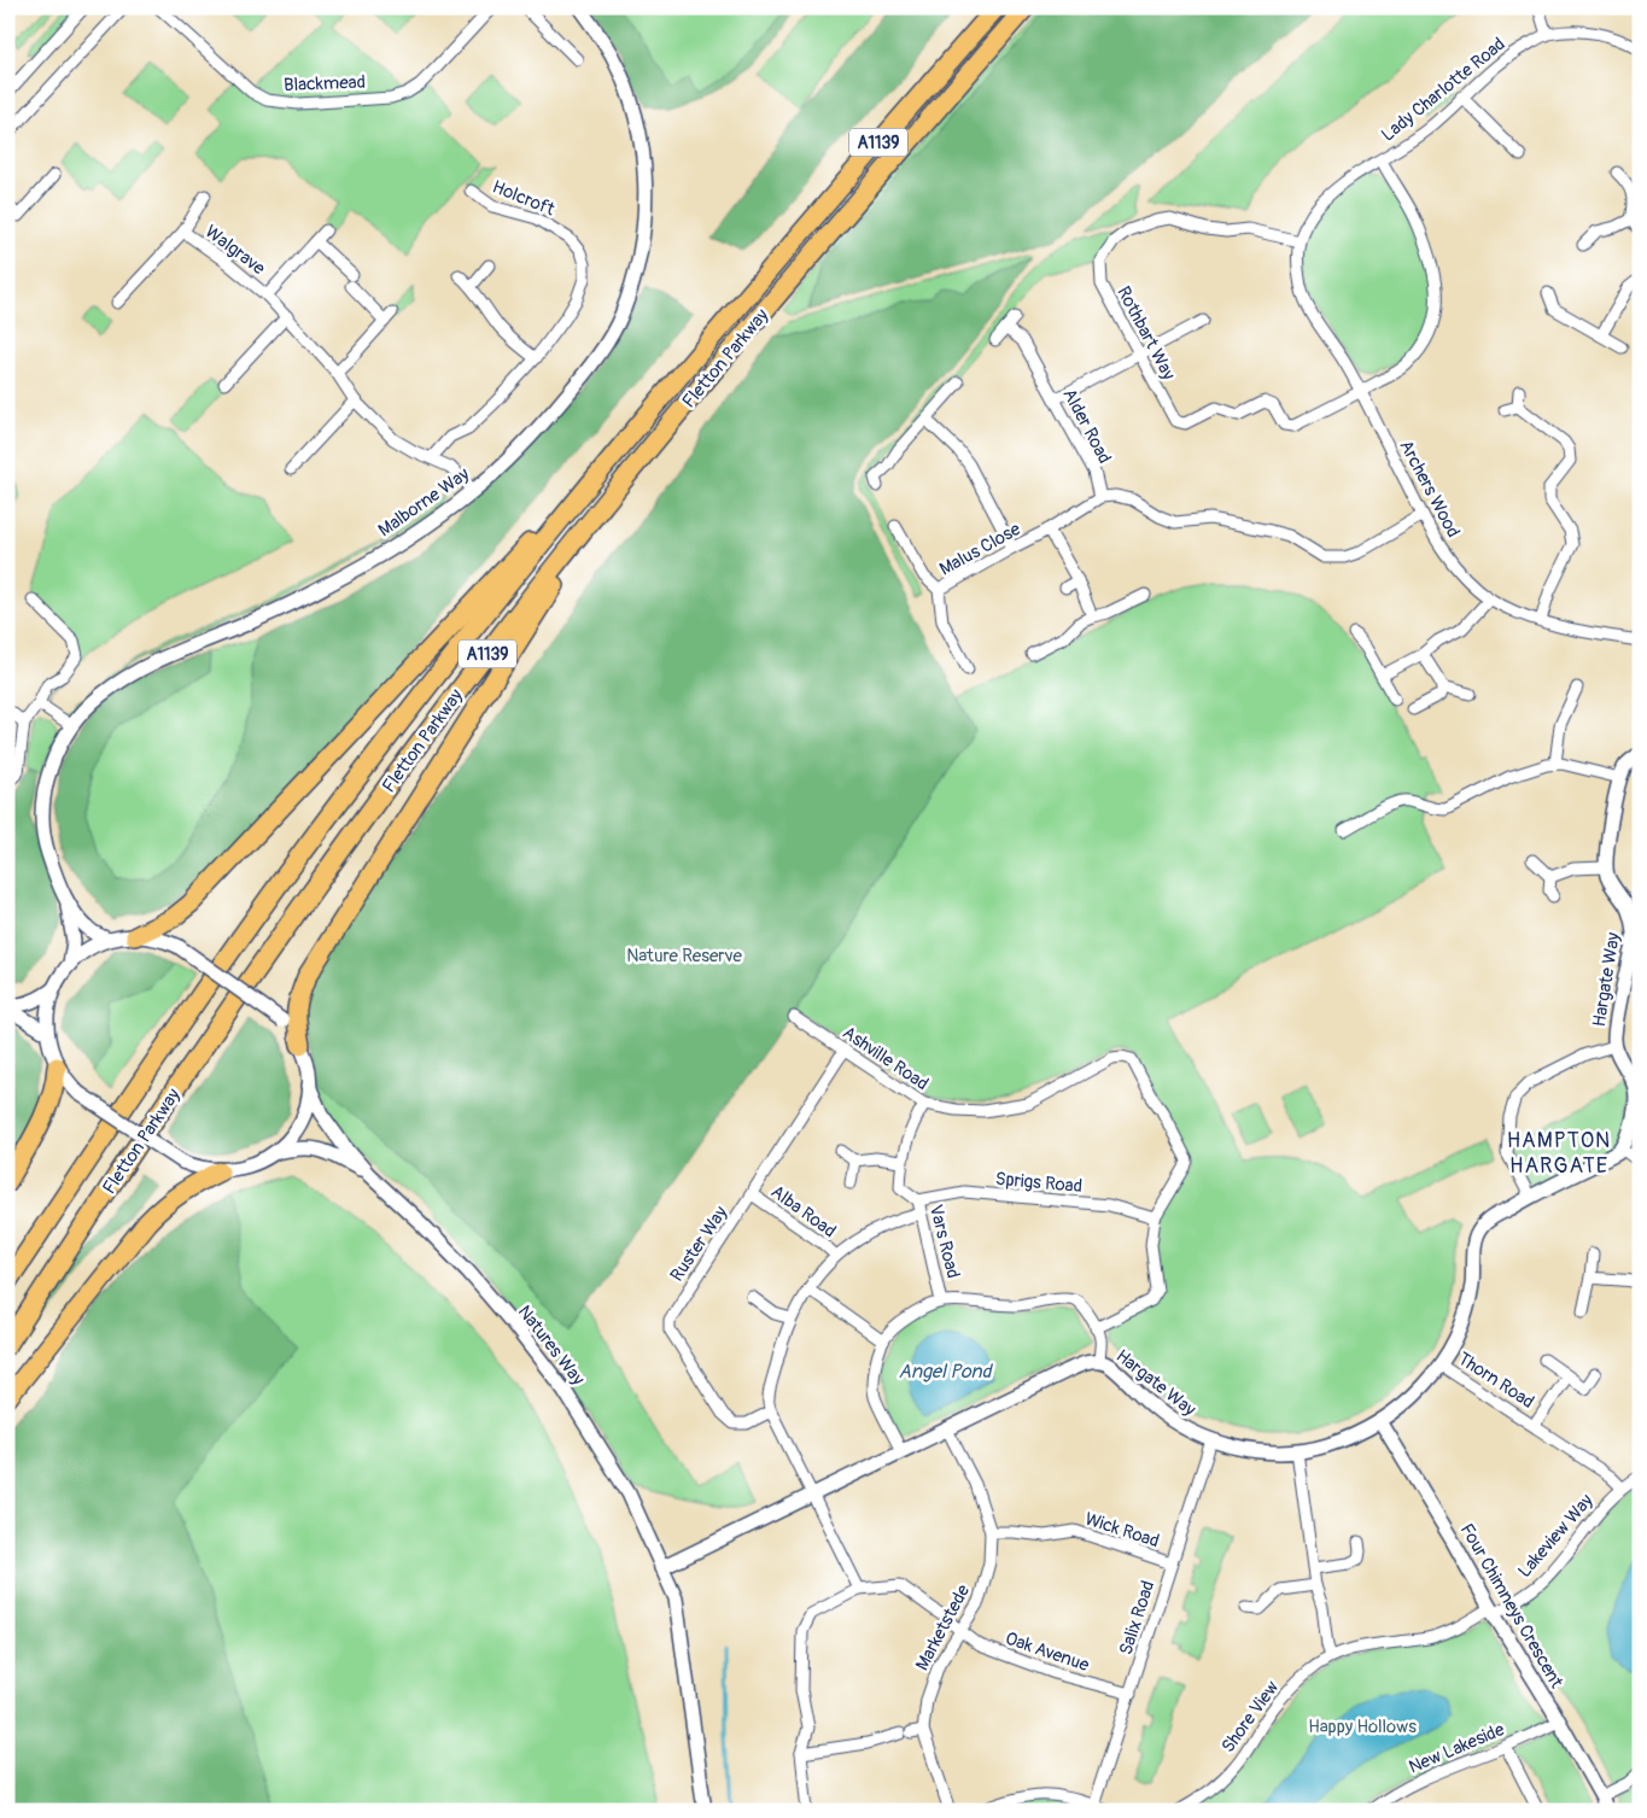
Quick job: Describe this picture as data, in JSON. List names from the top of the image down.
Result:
{
  "streets": {
    "highway": ["A1139", "Fletton Parkway"],
    "street": [
      "Blackmead",
      "Lady Charlotte Road",
      "Holcroft",
      "Walgrave",
      "Rothbart Way",
      "Alder Road",
      "Archers Wood",
      "Malborne Way",
      "Malus Close",
      "Hargate Way",
      "Ashville Road",
      "Sprigs Road",
      "Alba Road",
      "Vars Road",
      "Ruster Way",
      "Natures Way",
      "Thorn Road",
      "Wick Road",
      "Lakeview Way",
      "Four Chimneys Crescent",
      "Salix Road",
      "Marketstede",
      "Oak Avenue",
      "Shore View",
      "New Lakeside"
    ]
  },
  "crossings": [
    ["Lady Charlotte Road", "Rothbart Way"],
    ["Lady Charlotte Road", "Archers Wood"],
    ["Holcroft", "Walgrave"],
    ["Walgrave", "Malborne Way"],
    ["Rothbart Way", "Archers Wood"],
    ["Alder Road", "Malus Close"],
    ["Hargate Way", "Natures Way"],
    ["Hargate Way", "Thorn Road"],
    ["Hargate Way", "Four Chimneys Crescent"],
    ["Hargate Way", "Salix Road"],
    ["Hargate Way", "Marketstede"],
    ["Ashville Road", "Sprigs Road"],
    ["Ashville Road", "Vars Road"],
    ["Ashville Road", "Ruster Way"],
    ["Sprigs Road", "Vars Road"],
    ["Alba Road", "Ruster Way"],
    ["Thorn Road", "Lakeview Way"],
    ["Wick Road", "Salix Road"],
    ["Wick Road", "Marketstede"],
    ["Lakeview Way", "Four Chimneys Crescent"],
    ["Lakeview Way", "Shore View"],
    ["Four Chimneys Crescent", "Shore View"],
    ["Four Chimneys Crescent", "New Lakeside"],
    ["Salix Road", "Oak Avenue"],
    ["Marketstede", "Oak Avenue"]
  ],
  "districts": ["HAMPTON HARGATE"],
  "water": ["Angel Pond"],
  "parks": ["Nature Reserve", "Happy Hollows"]
}
